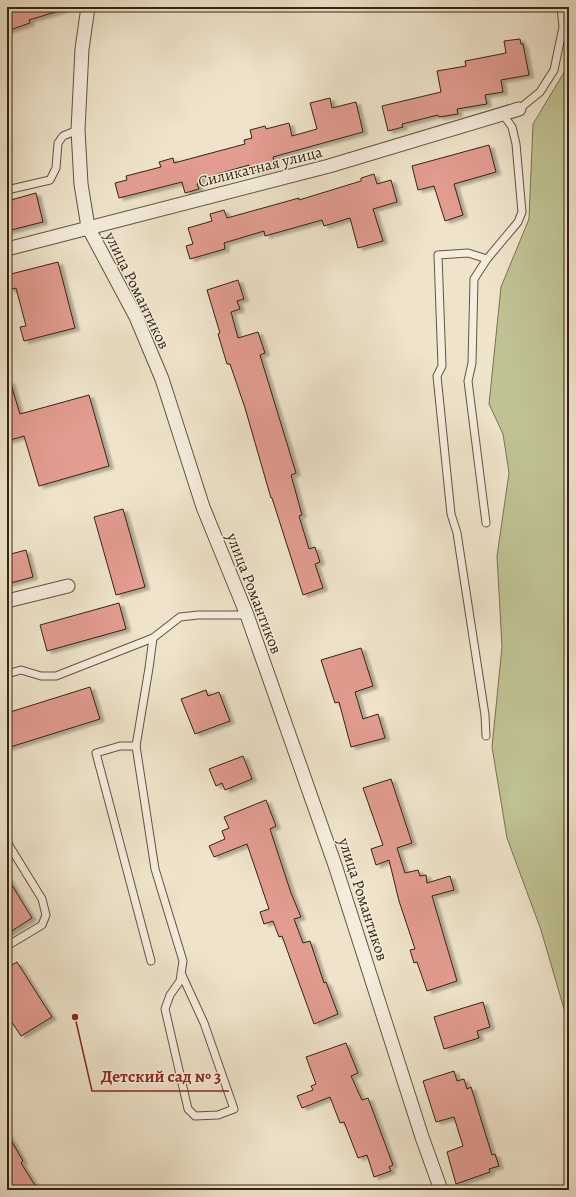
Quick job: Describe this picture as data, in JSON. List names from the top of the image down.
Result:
{
  "streets": {
    "street": ["Силикатная улица", "улица Романтиков"]
  },
  "crossings": [
    ["Силикатная улица", "улица Романтиков"]
  ],
  "places": ["Детский сад № 3"]
}
